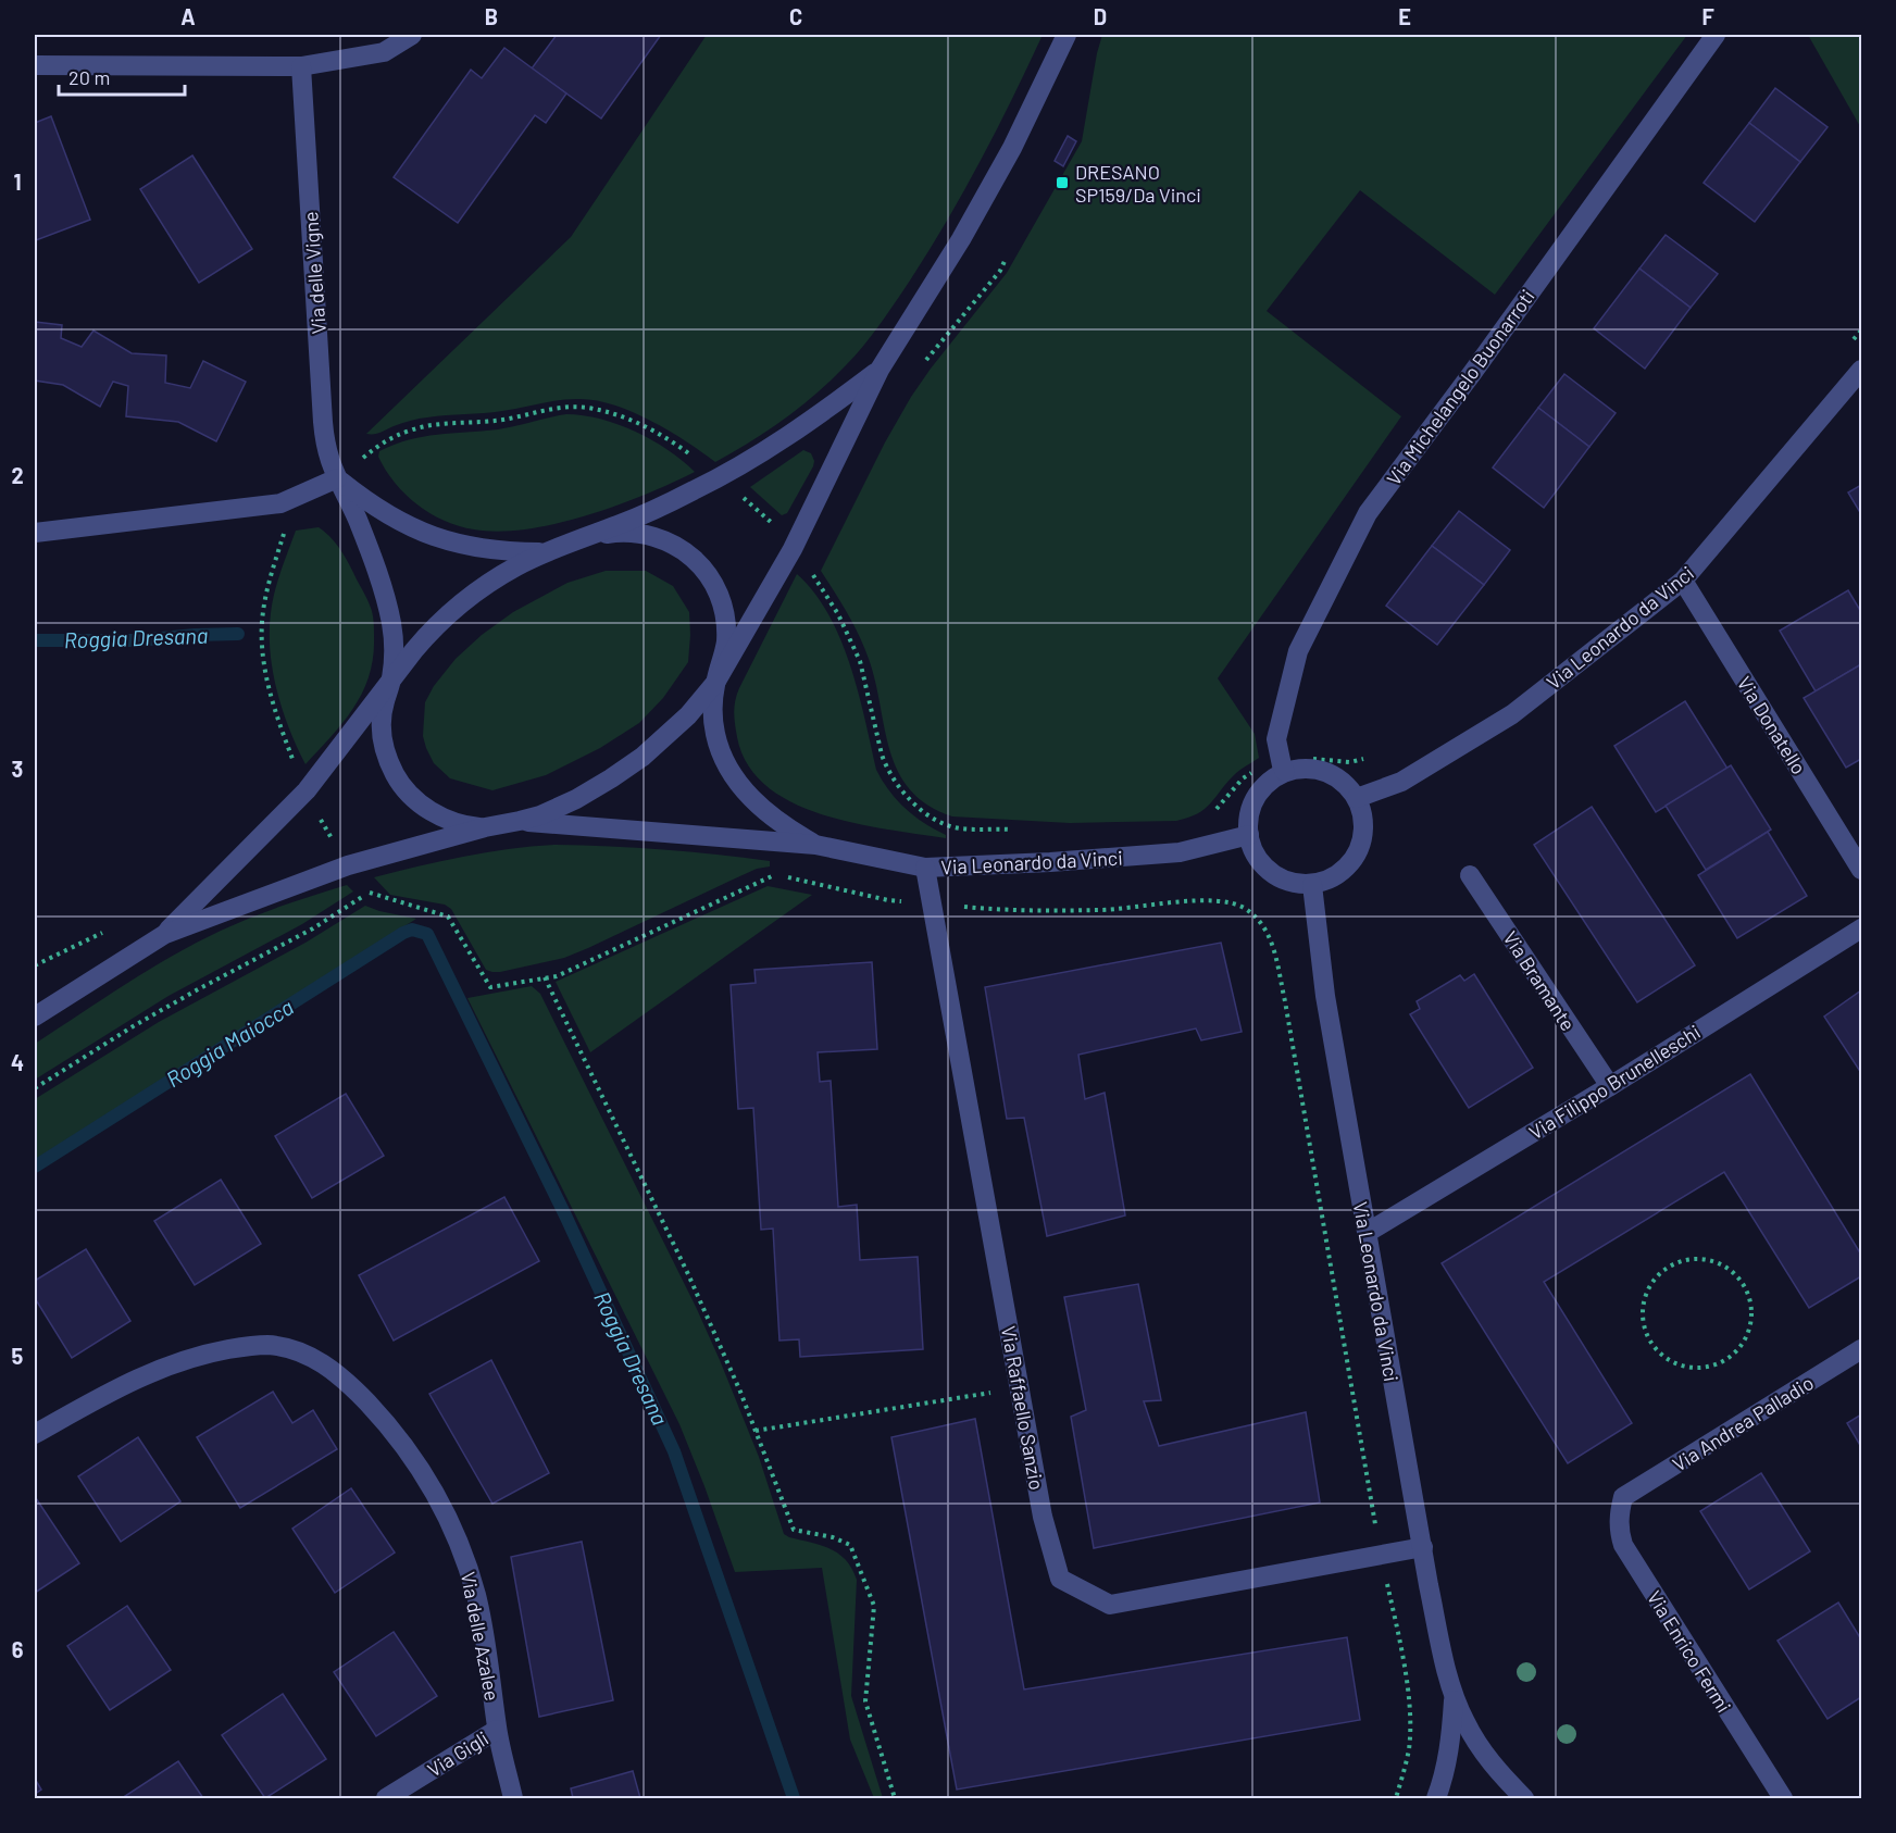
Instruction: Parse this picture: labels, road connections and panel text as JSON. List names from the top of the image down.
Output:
{
  "streets": {
    "street": [
      "Via delle Vigne",
      "Via Michelangelo Buonarroti",
      "Via Leonardo da Vinci",
      "Via Donatello",
      "Via Bramante",
      "Via Filippo Brunelleschi",
      "Via Raffaello Sanzio",
      "Via Andrea Palladio",
      "Via delle Azalee",
      "Via Enrico Fermi",
      "Via Gigli"
    ]
  },
  "crossings": [
    ["Via Michelangelo Buonarroti", "Via Leonardo da Vinci"],
    ["Via Leonardo da Vinci", "Via Donatello"],
    ["Via Leonardo da Vinci", "Via Filippo Brunelleschi"],
    ["Via Leonardo da Vinci", "Via Raffaello Sanzio"],
    ["Via Bramante", "Via Filippo Brunelleschi"],
    ["Via Andrea Palladio", "Via Enrico Fermi"],
    ["Via delle Azalee", "Via Gigli"]
  ],
  "water": ["Roggia Dresana", "Roggia Maiocca"],
  "places": {
    "transit": ["DRESANO SP159/Da Vinci"]
  },
  "scale_bar": "20 m",
  "grid": {
    "columns": [
      "A",
      "B",
      "C",
      "D",
      "E",
      "F"
    ],
    "rows": [
      "1",
      "2",
      "3",
      "4",
      "5",
      "6"
    ]
  }
}
